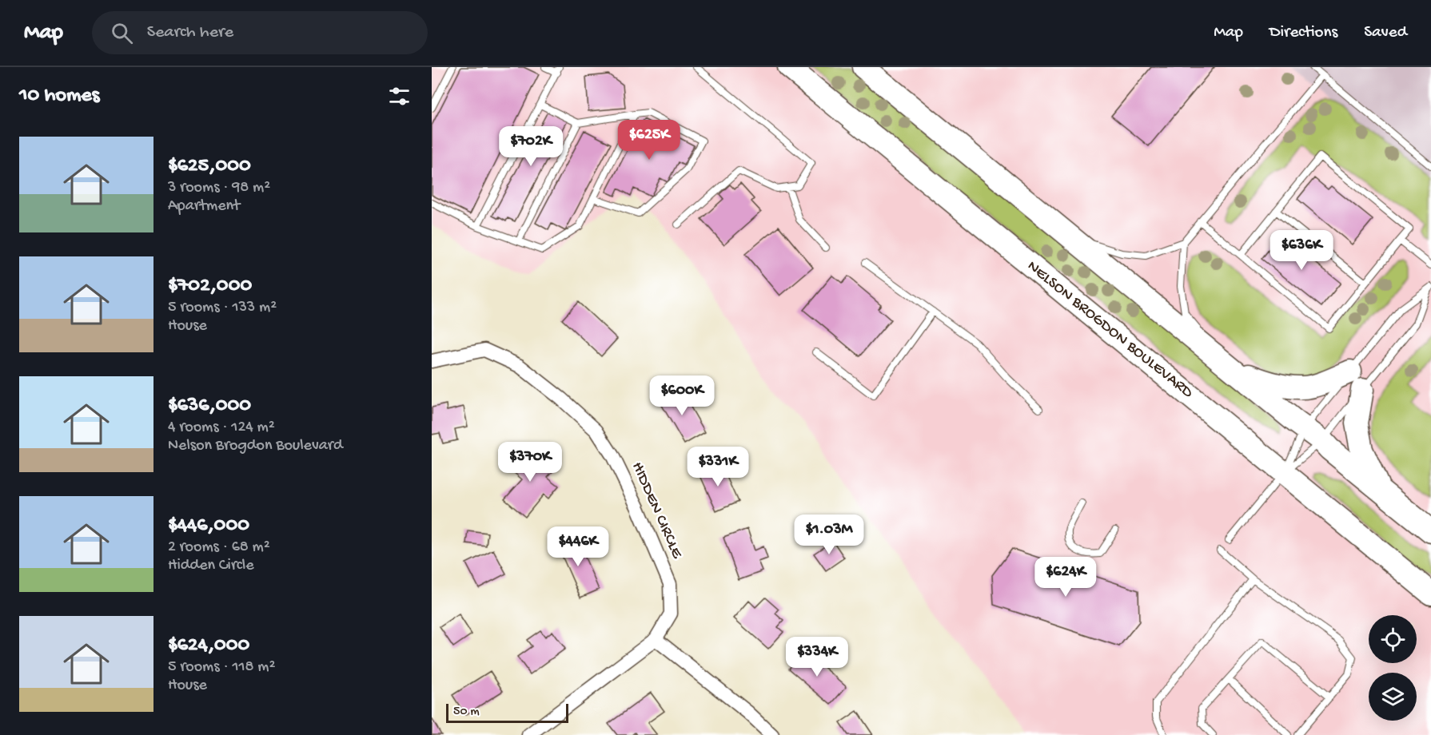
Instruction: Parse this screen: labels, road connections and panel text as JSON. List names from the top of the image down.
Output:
{
  "streets": {
    "highway": ["NELSON BROGDON BOULEVARD"],
    "street": ["HIDDEN CIRCLE"]
  },
  "scale_bar": "50 m",
  "page": {
    "header": "Map",
    "search": "Search here",
    "nav": ["Map", "Directions", "Saved"],
    "heading": "10 homes",
    "price": [
      "$625K",
      "$702K",
      "$636K",
      "$600K",
      "$370K",
      "$331K",
      "$1.03M",
      "$446K",
      "$624K",
      "$334K"
    ],
    "list": [
      {
        "name": "$625,000",
        "note": "3 rooms · 98 m² · Apartment"
      },
      {
        "name": "$702,000",
        "note": "5 rooms · 133 m² · House"
      },
      {
        "name": "$636,000",
        "note": "4 rooms · 124 m² · Nelson Brogdon Boulevard"
      },
      {
        "name": "$446,000",
        "note": "2 rooms · 68 m² · Hidden Circle"
      },
      {
        "name": "$624,000",
        "note": "5 rooms · 118 m² · House"
      }
    ],
    "scale": "50 m"
  }
}
